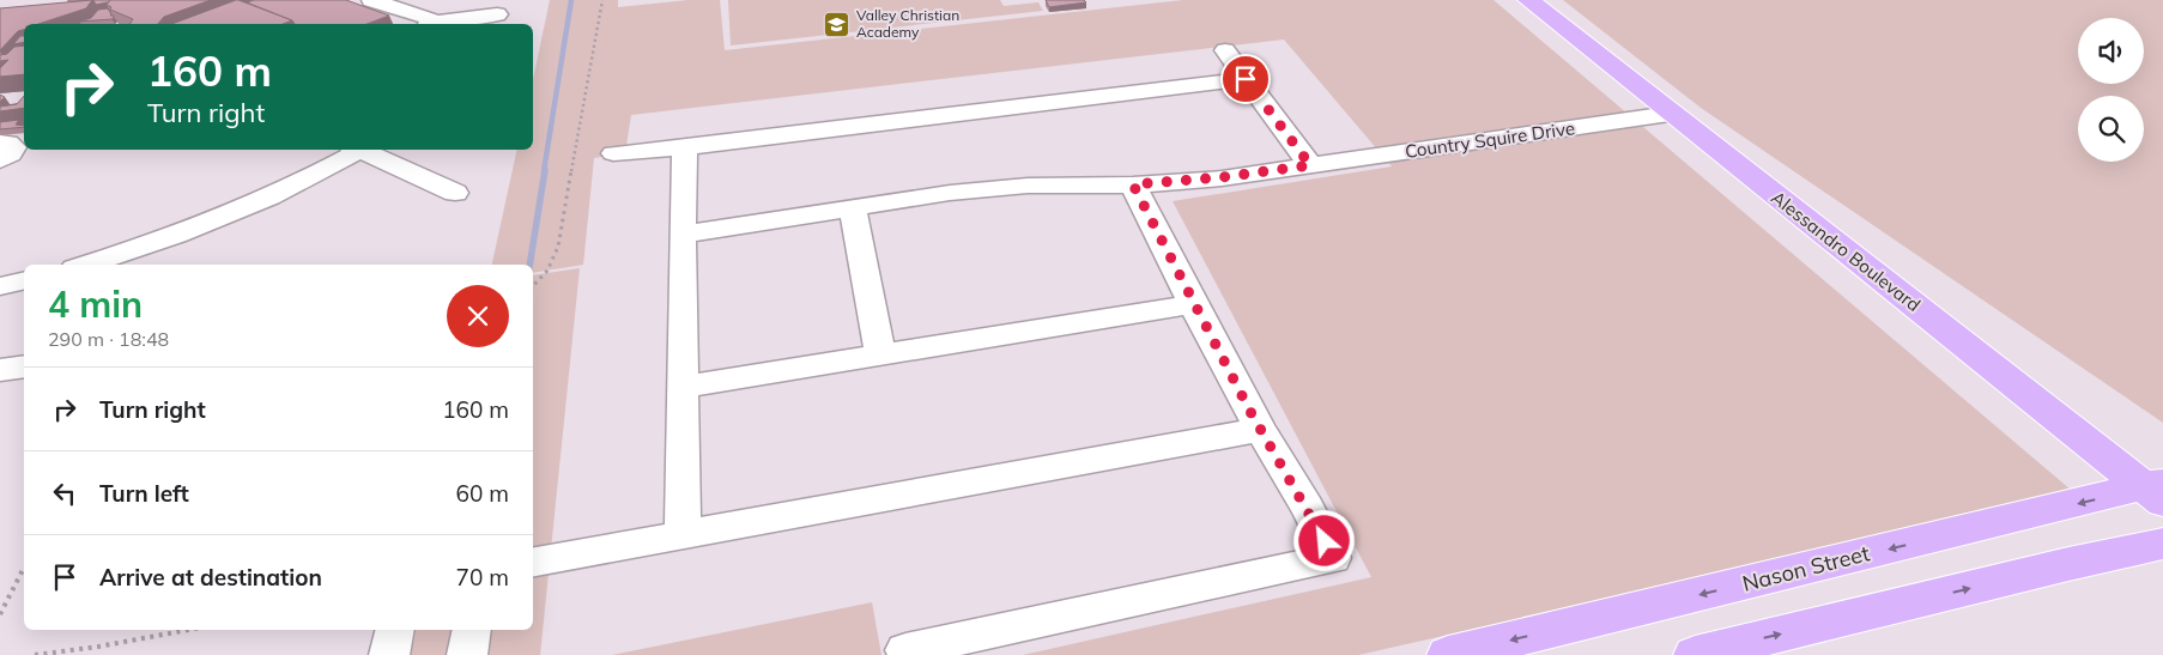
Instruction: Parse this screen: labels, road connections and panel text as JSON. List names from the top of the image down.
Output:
{
  "streets": {
    "main road": ["Alessandro Boulevard", "Nason Street"],
    "street": ["Country Squire Drive"]
  },
  "crossings": [
    ["Country Squire Drive", "Alessandro Boulevard"],
    ["Alessandro Boulevard", "Nason Street"]
  ],
  "places": {
    "school or university": ["Valley Christian Academy"]
  },
  "page": {
    "turn": ["160 m", "Turn right"],
    "heading": ["4 min", "290 m · 18:48"],
    "list": [
      {
        "name": "Turn right",
        "value": "160 m"
      },
      {
        "name": "Turn left",
        "value": "60 m"
      },
      {
        "name": "Arrive at destination",
        "value": "70 m"
      }
    ]
  }
}
